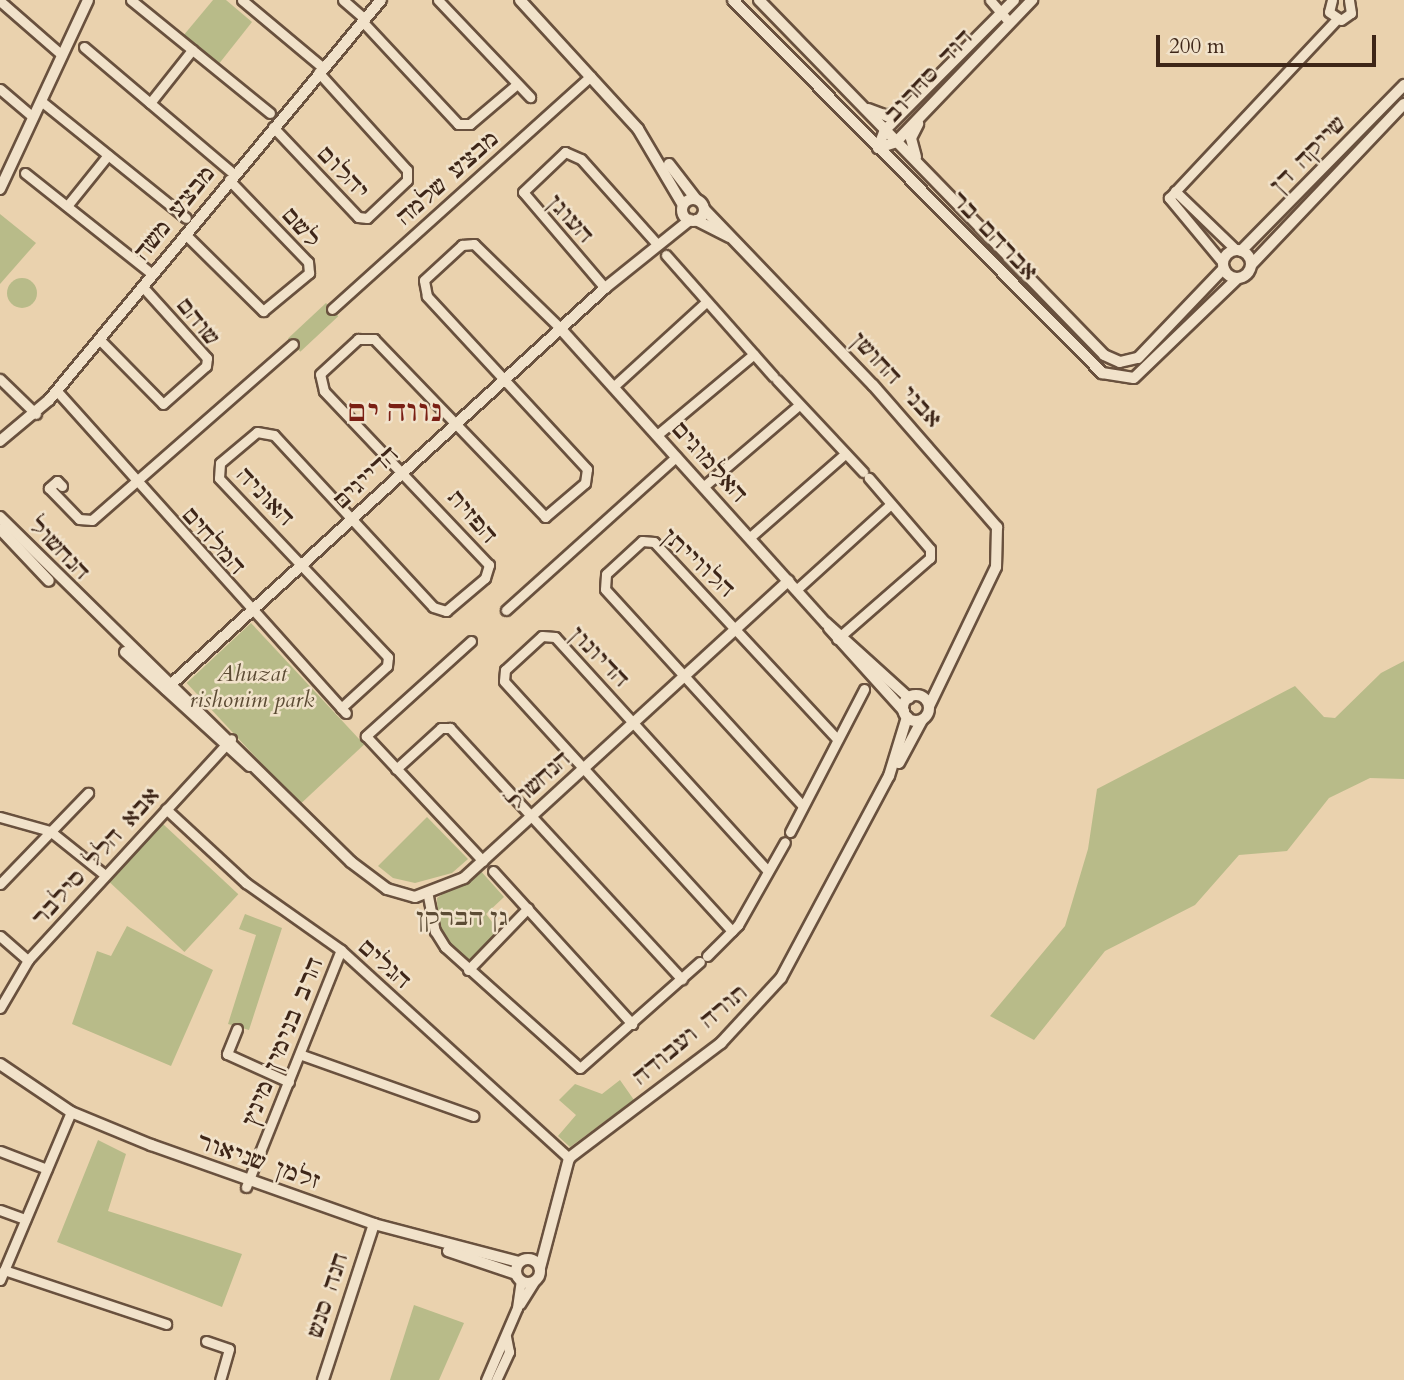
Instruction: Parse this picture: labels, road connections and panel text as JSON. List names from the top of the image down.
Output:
{
  "streets": {
    "street": [
      "דוד סחרוב",
      "שייקה דן",
      "יהלום",
      "מבצע שלמה",
      "מבצע משה",
      "העוגן",
      "לשם",
      "אברהם בר",
      "שוהם",
      "אבני החושן",
      "האלמוגים",
      "הדייגים",
      "האוניה",
      "הפזית",
      "המלחים",
      "הנחשול",
      "הלווייתן",
      "הדיונון",
      "אבא הלל סילבר",
      "הגלים",
      "תורה ועבודה",
      "הרב בנימין מינץ",
      "זלמן שניאור",
      "חנה סנש"
    ]
  },
  "crossings": [
    ["דוד סחרוב", "אברהם בר"],
    ["שייקה דן", "אברהם בר"],
    ["יהלום", "מבצע משה"],
    ["מבצע שלמה", "אבני החושן"],
    ["מבצע משה", "לשם"],
    ["מבצע משה", "שוהם"],
    ["מבצע משה", "המלחים"],
    ["העוגן", "הדייגים"],
    ["אבני החושן", "הדייגים"],
    ["האלמוגים", "הדייגים"],
    ["האלמוגים", "הנחשול"],
    ["האלמוגים", "תורה ועבודה"],
    ["הדייגים", "האוניה"],
    ["הדייגים", "הפזית"],
    ["הדייגים", "המלחים"],
    ["הדייגים", "הנחשול"],
    ["האוניה", "הפזית"],
    ["האוניה", "המלחים"],
    ["הנחשול", "הלווייתן"],
    ["הנחשול", "הדיונון"],
    ["הנחשול", "אבא הלל סילבר"],
    ["אבא הלל סילבר", "הגלים"],
    ["הגלים", "תורה ועבודה"],
    ["הגלים", "הרב בנימין מינץ"],
    ["הרב בנימין מינץ", "זלמן שניאור"],
    ["זלמן שניאור", "חנה סנש"]
  ],
  "districts": ["נווה ים"],
  "parks": ["Ahuzat rishonim park", "גן הברקן"],
  "scale_bar": "200 m"
}
